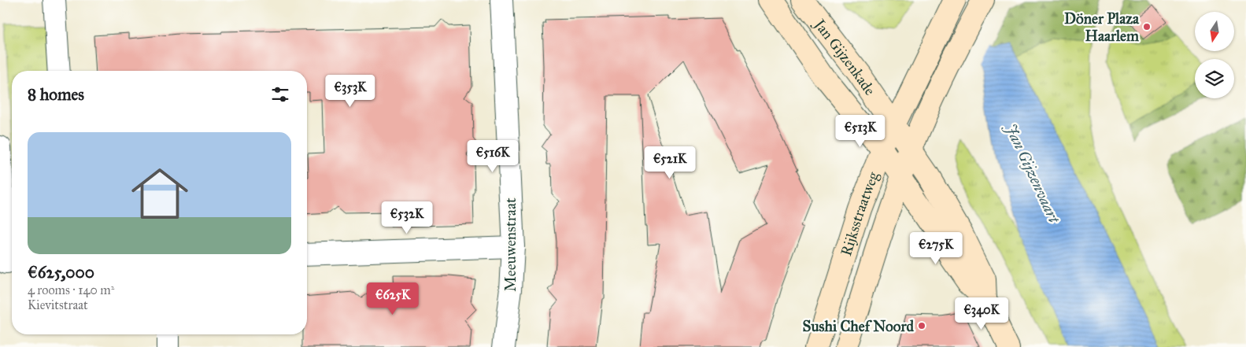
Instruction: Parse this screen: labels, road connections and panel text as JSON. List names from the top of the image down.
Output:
{
  "streets": {
    "street": ["Jan Gijzenkade", "Rijksstraatweg", "Meeuwenstraat"]
  },
  "crossings": [
    ["Jan Gijzenkade", "Rijksstraatweg"]
  ],
  "water": ["Jan Gijzenvaart"],
  "places": ["Döner Plaza Haarlem", "Sushi Chef Noord"],
  "north": "bottom",
  "page": {
    "heading": "8 homes",
    "price": [
      "€353K",
      "€513K",
      "€516K",
      "€521K",
      "€532K",
      "€275K",
      "€625K",
      "€340K"
    ],
    "list": [
      {
        "name": "€625,000",
        "note": "4 rooms · 140 m² · Kievitstraat"
      }
    ]
  }
}
